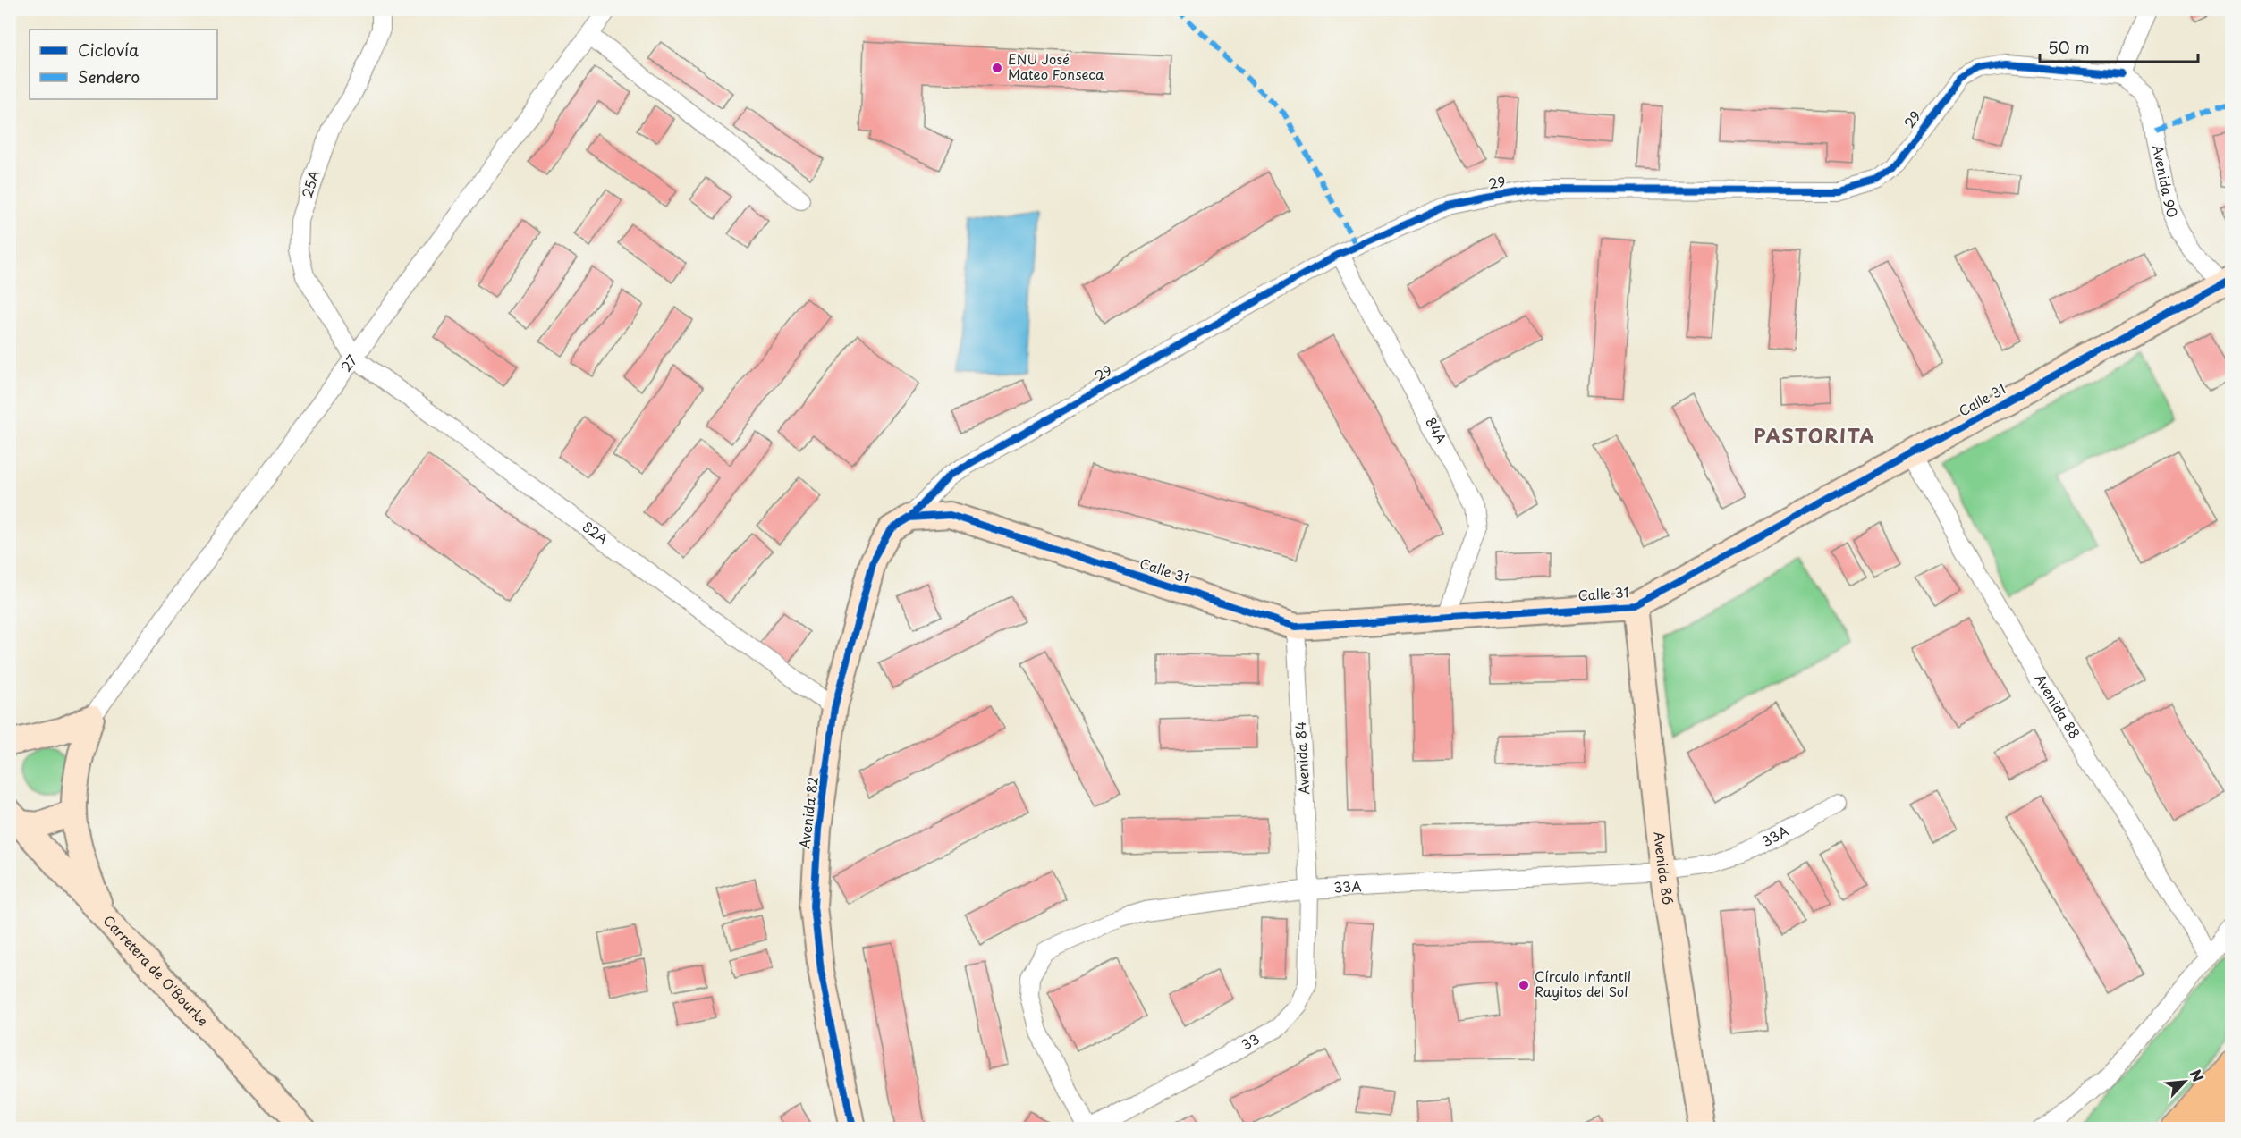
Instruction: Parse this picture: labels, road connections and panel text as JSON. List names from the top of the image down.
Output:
{
  "streets": {
    "street": [
      "29",
      "Avenida 90",
      "25A",
      "27",
      "Calle 31",
      "84A",
      "82A",
      "Avenida 88",
      "Avenida 84",
      "Avenida 82",
      "33A",
      "Avenida 86",
      "Carretera de O'Bourke",
      "33"
    ]
  },
  "crossings": [
    ["29", "Avenida 90"],
    ["29", "Calle 31"],
    ["29", "84A"],
    ["29", "Avenida 82"],
    ["Avenida 90", "Calle 31"],
    ["25A", "27"],
    ["25A", "82A"],
    ["27", "82A"],
    ["Calle 31", "84A"],
    ["Calle 31", "Avenida 88"],
    ["Calle 31", "Avenida 84"],
    ["Calle 31", "Avenida 82"],
    ["Calle 31", "Avenida 86"],
    ["82A", "Avenida 82"],
    ["Avenida 84", "33A"],
    ["Avenida 84", "33"],
    ["33A", "Avenida 86"],
    ["33A", "33"]
  ],
  "districts": ["PASTORITA"],
  "places": ["ENU José Mateo Fonseca", "Círculo Infantil Rayitos del Sol"],
  "legend": ["Ciclovía", "Sendero"],
  "scale_bar": "50 m",
  "north": "top right"
}
